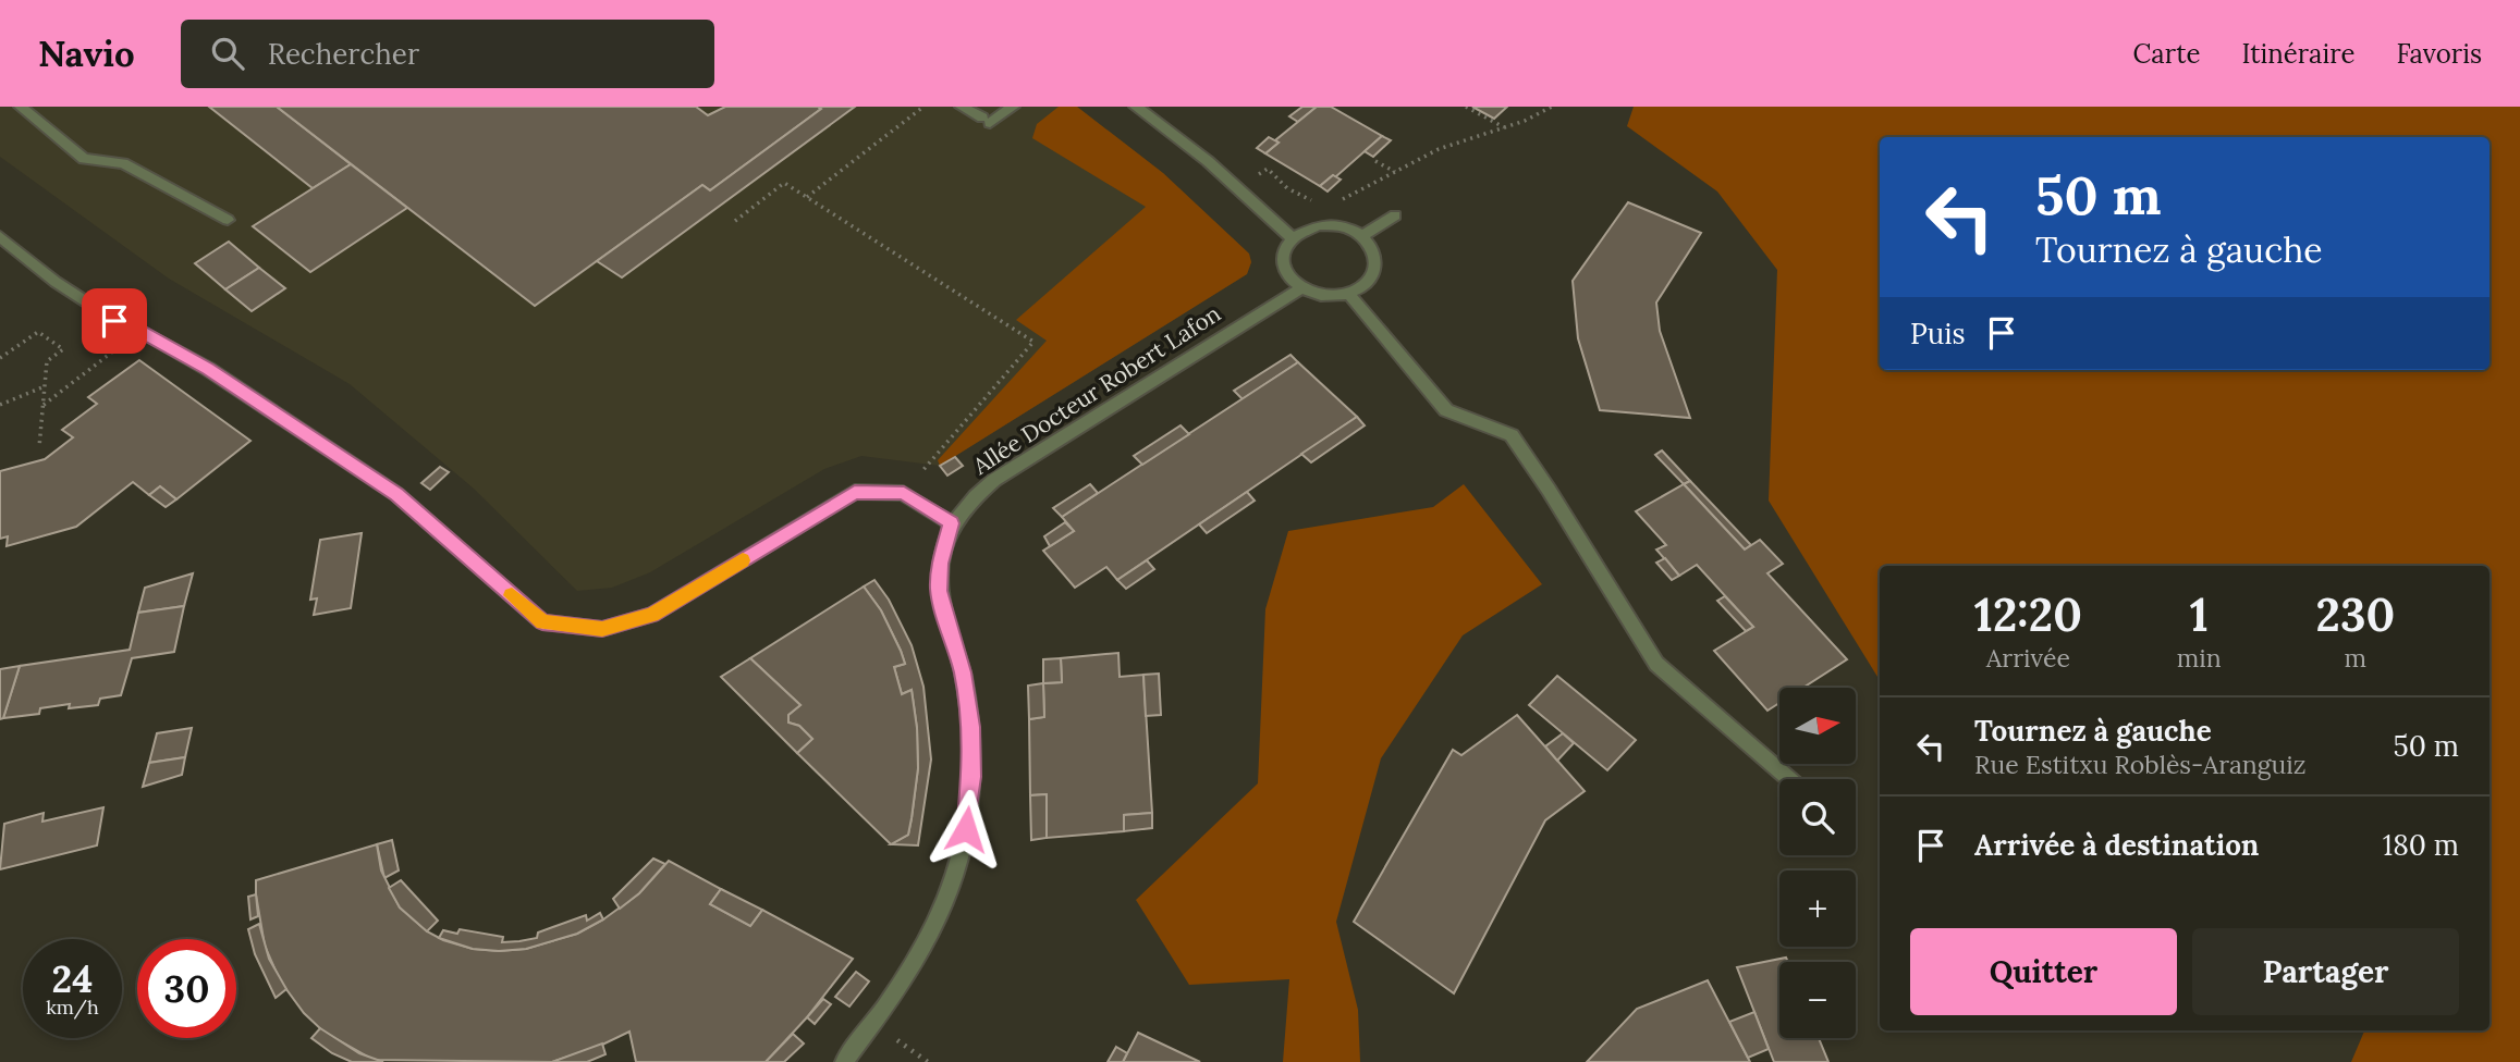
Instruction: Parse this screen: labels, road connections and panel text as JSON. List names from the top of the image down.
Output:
{
  "streets": {
    "street": ["Allée Docteur Robert Lafon"]
  },
  "north": "right",
  "page": {
    "header": "Navio",
    "search": "Rechercher",
    "nav": ["Carte", "Itinéraire", "Favoris"],
    "turn": ["50 m", "Tournez à gauche"],
    "then": "Puis",
    "eta": [
      "12:20",
      "Arrivée",
      "1",
      "min",
      "230",
      "m"
    ],
    "map_buttons": ["+", "−"],
    "list": [
      {
        "name": "Tournez à gauche",
        "note": "Rue Estitxu Roblès-Aranguiz",
        "value": "50 m"
      },
      {
        "name": "Arrivée à destination",
        "value": "180 m"
      }
    ],
    "buttons": ["Quitter", "Partager"],
    "speed": "24 km/h",
    "limit": "30"
  }
}
